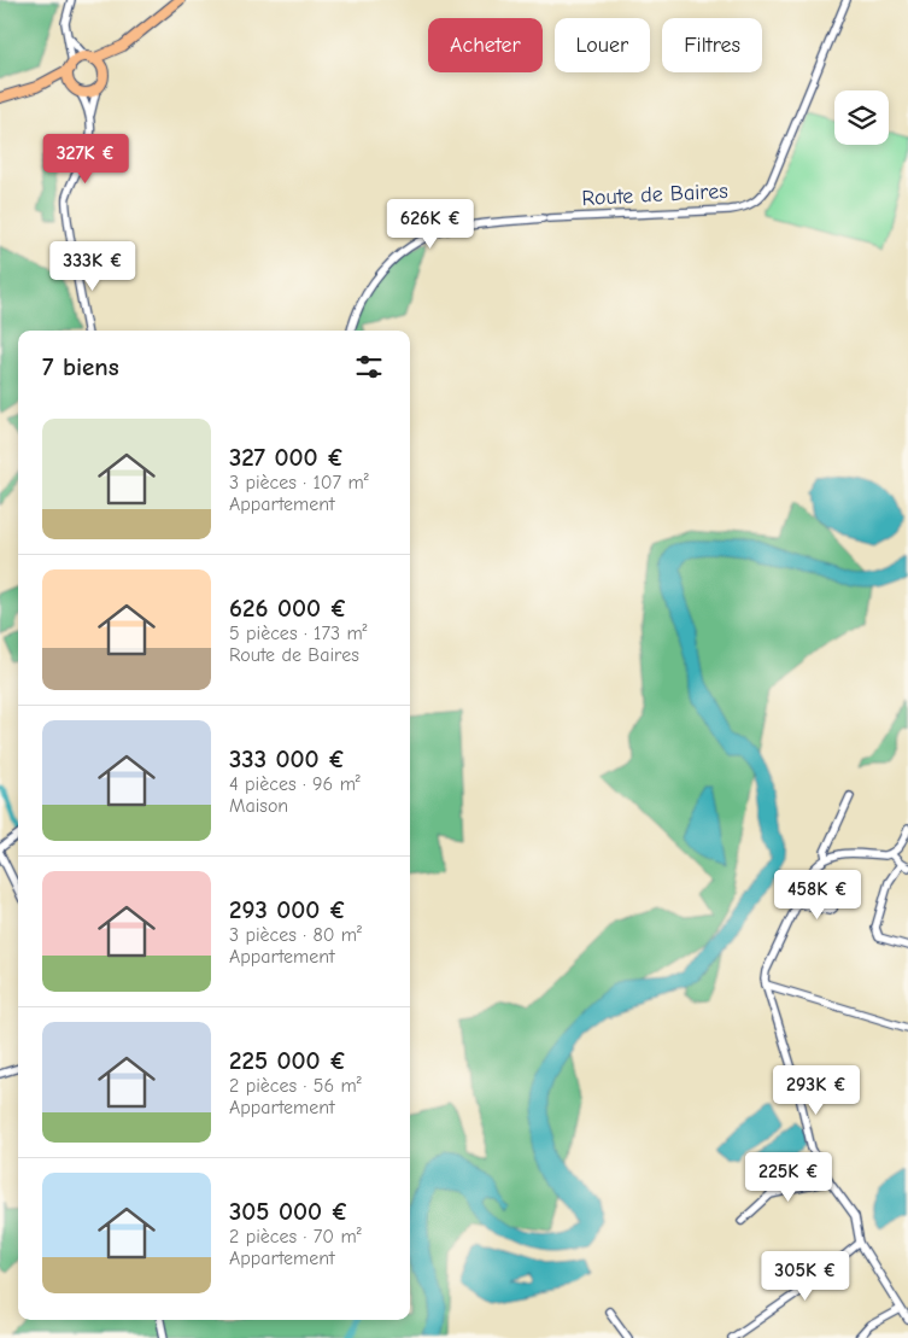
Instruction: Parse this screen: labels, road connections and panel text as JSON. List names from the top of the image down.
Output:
{
  "streets": {
    "street": ["Route de Baires"]
  },
  "page": {
    "chip": ["Acheter", "Louer", "Filtres"],
    "price": [
      "327K €",
      "626K €",
      "333K €",
      "458K €",
      "293K €",
      "225K €",
      "305K €"
    ],
    "heading": "7 biens",
    "list": [
      {
        "name": "327 000 €",
        "note": "3 pièces · 107 m² · Appartement"
      },
      {
        "name": "626 000 €",
        "note": "5 pièces · 173 m² · Route de Baires"
      },
      {
        "name": "333 000 €",
        "note": "4 pièces · 96 m² · Maison"
      },
      {
        "name": "293 000 €",
        "note": "3 pièces · 80 m² · Appartement"
      },
      {
        "name": "225 000 €",
        "note": "2 pièces · 56 m² · Appartement"
      },
      {
        "name": "305 000 €",
        "note": "2 pièces · 70 m² · Appartement"
      }
    ]
  }
}
